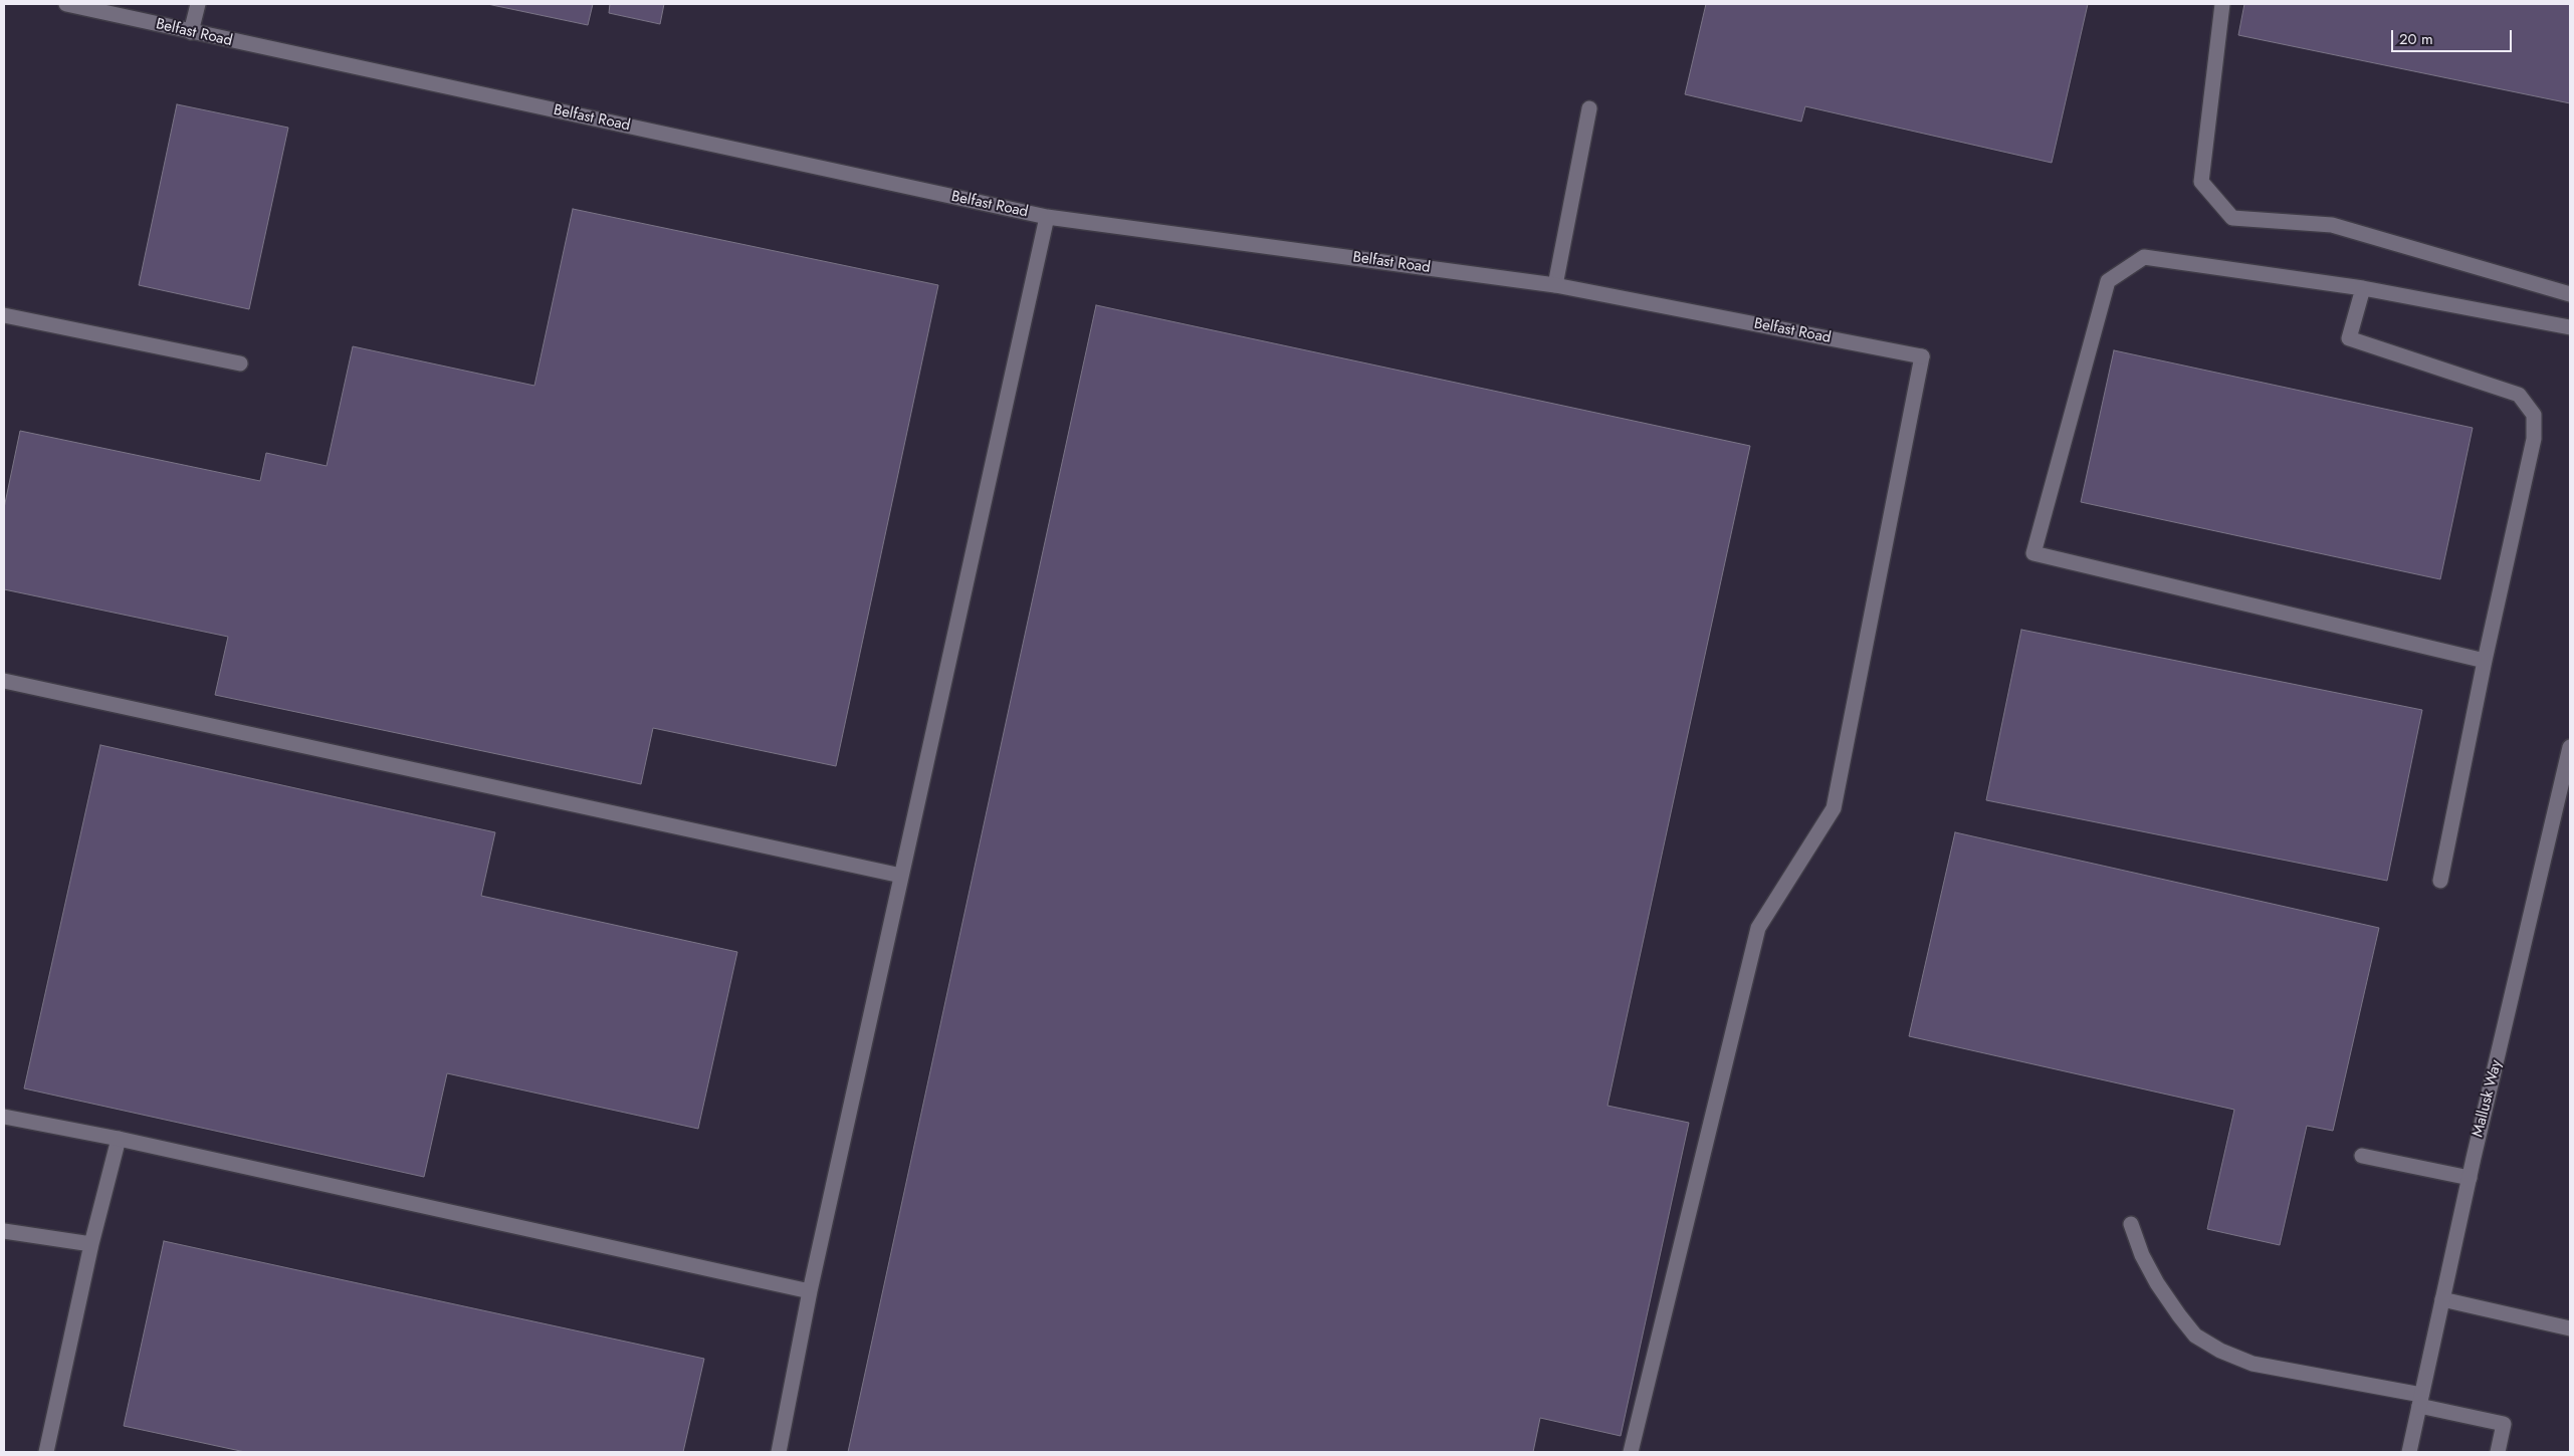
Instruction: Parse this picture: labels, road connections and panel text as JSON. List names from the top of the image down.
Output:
{
  "streets": {
    "street": ["Belfast Road", "Mallusk Way"]
  },
  "scale_bar": "20 m"
}
